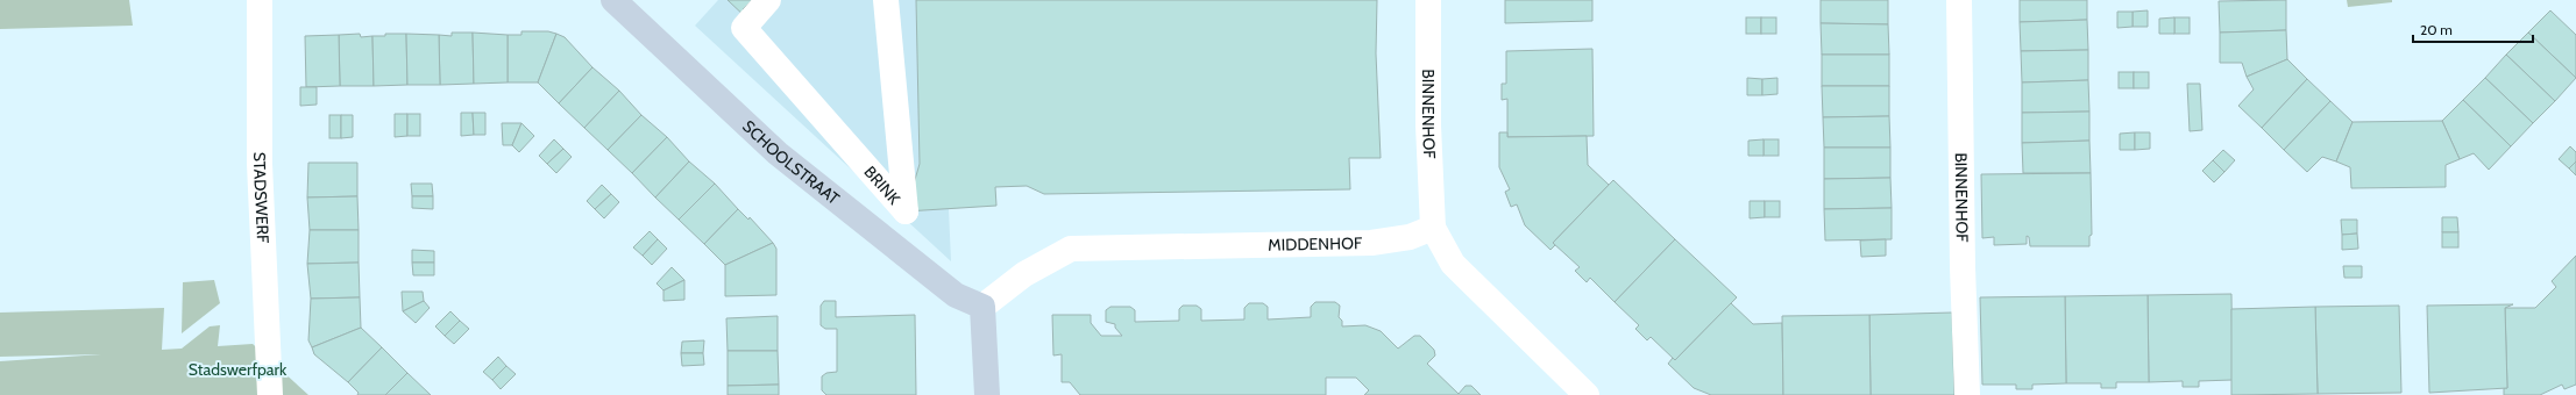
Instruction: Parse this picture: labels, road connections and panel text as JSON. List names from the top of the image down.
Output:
{
  "streets": {
    "street": [
      "BINNENHOF",
      "SCHOOLSTRAAT",
      "BRINK",
      "STADSWERF",
      "MIDDENHOF"
    ]
  },
  "crossings": [
    ["BINNENHOF", "MIDDENHOF"],
    ["SCHOOLSTRAAT", "MIDDENHOF"]
  ],
  "parks": ["Stadswerfpark"],
  "scale_bar": "20 m"
}
